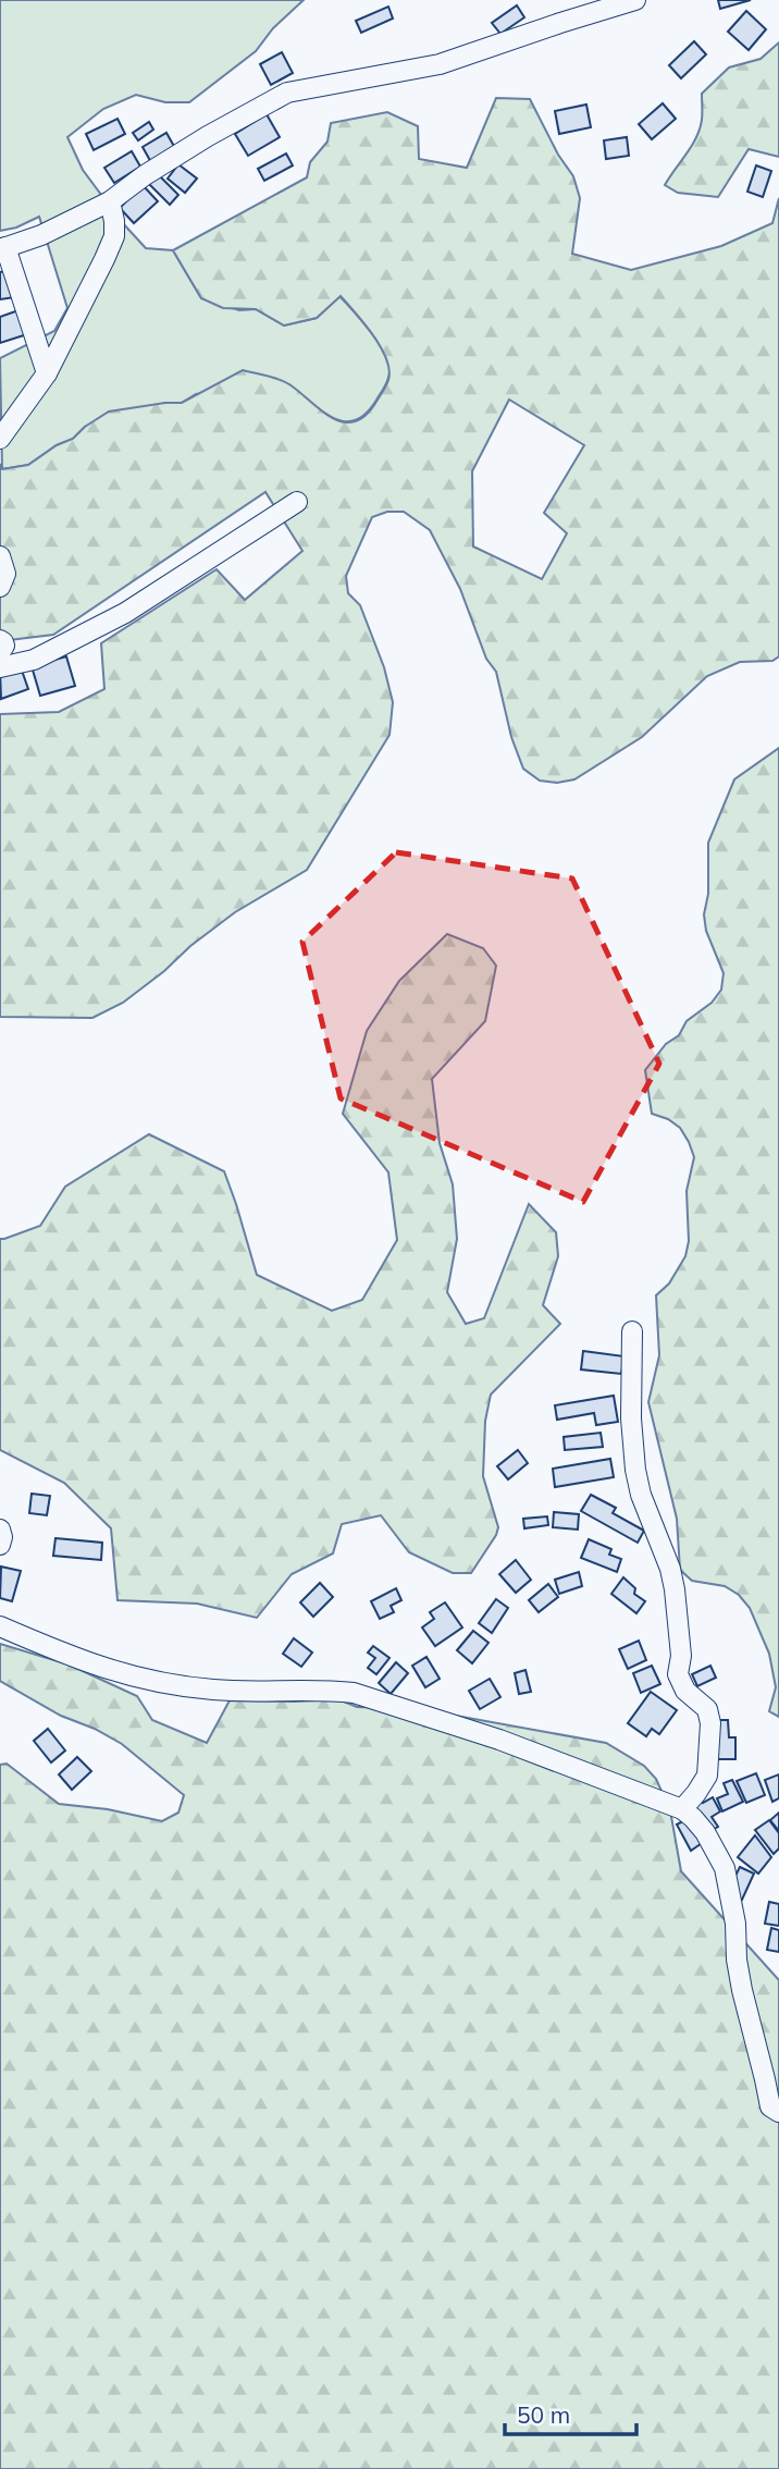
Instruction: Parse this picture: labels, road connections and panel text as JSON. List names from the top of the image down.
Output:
{
  "scale_bar": "50 m"
}
